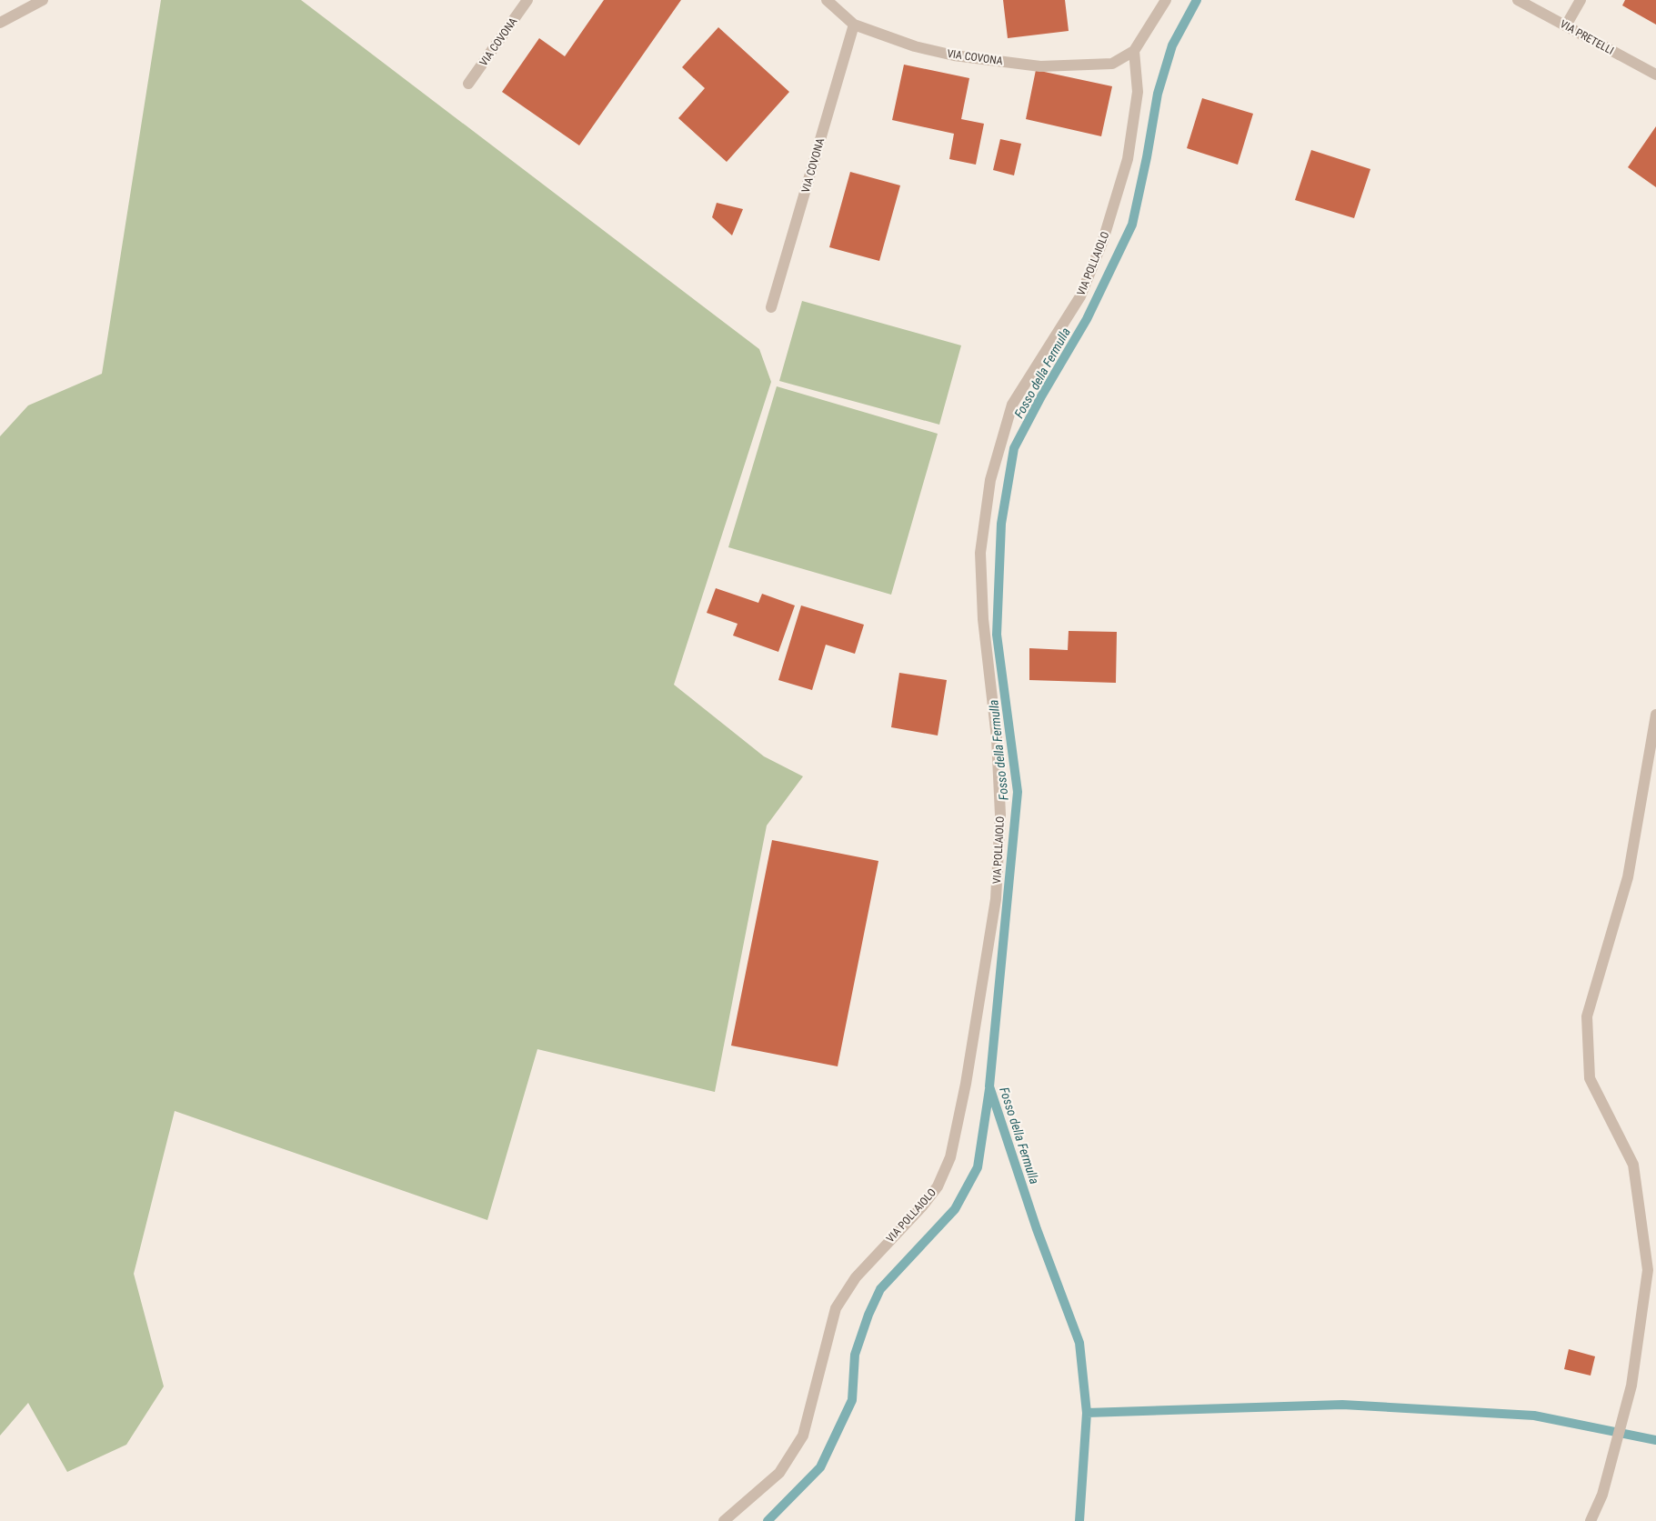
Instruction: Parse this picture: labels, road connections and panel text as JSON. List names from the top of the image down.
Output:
{
  "streets": {
    "street": ["VIA PRETELLI", "VIA COVONA", "VIA POLLAIOLO"]
  },
  "crossings": [
    ["VIA COVONA", "VIA POLLAIOLO"]
  ],
  "water": ["Fosso della Fermulla"]
}
